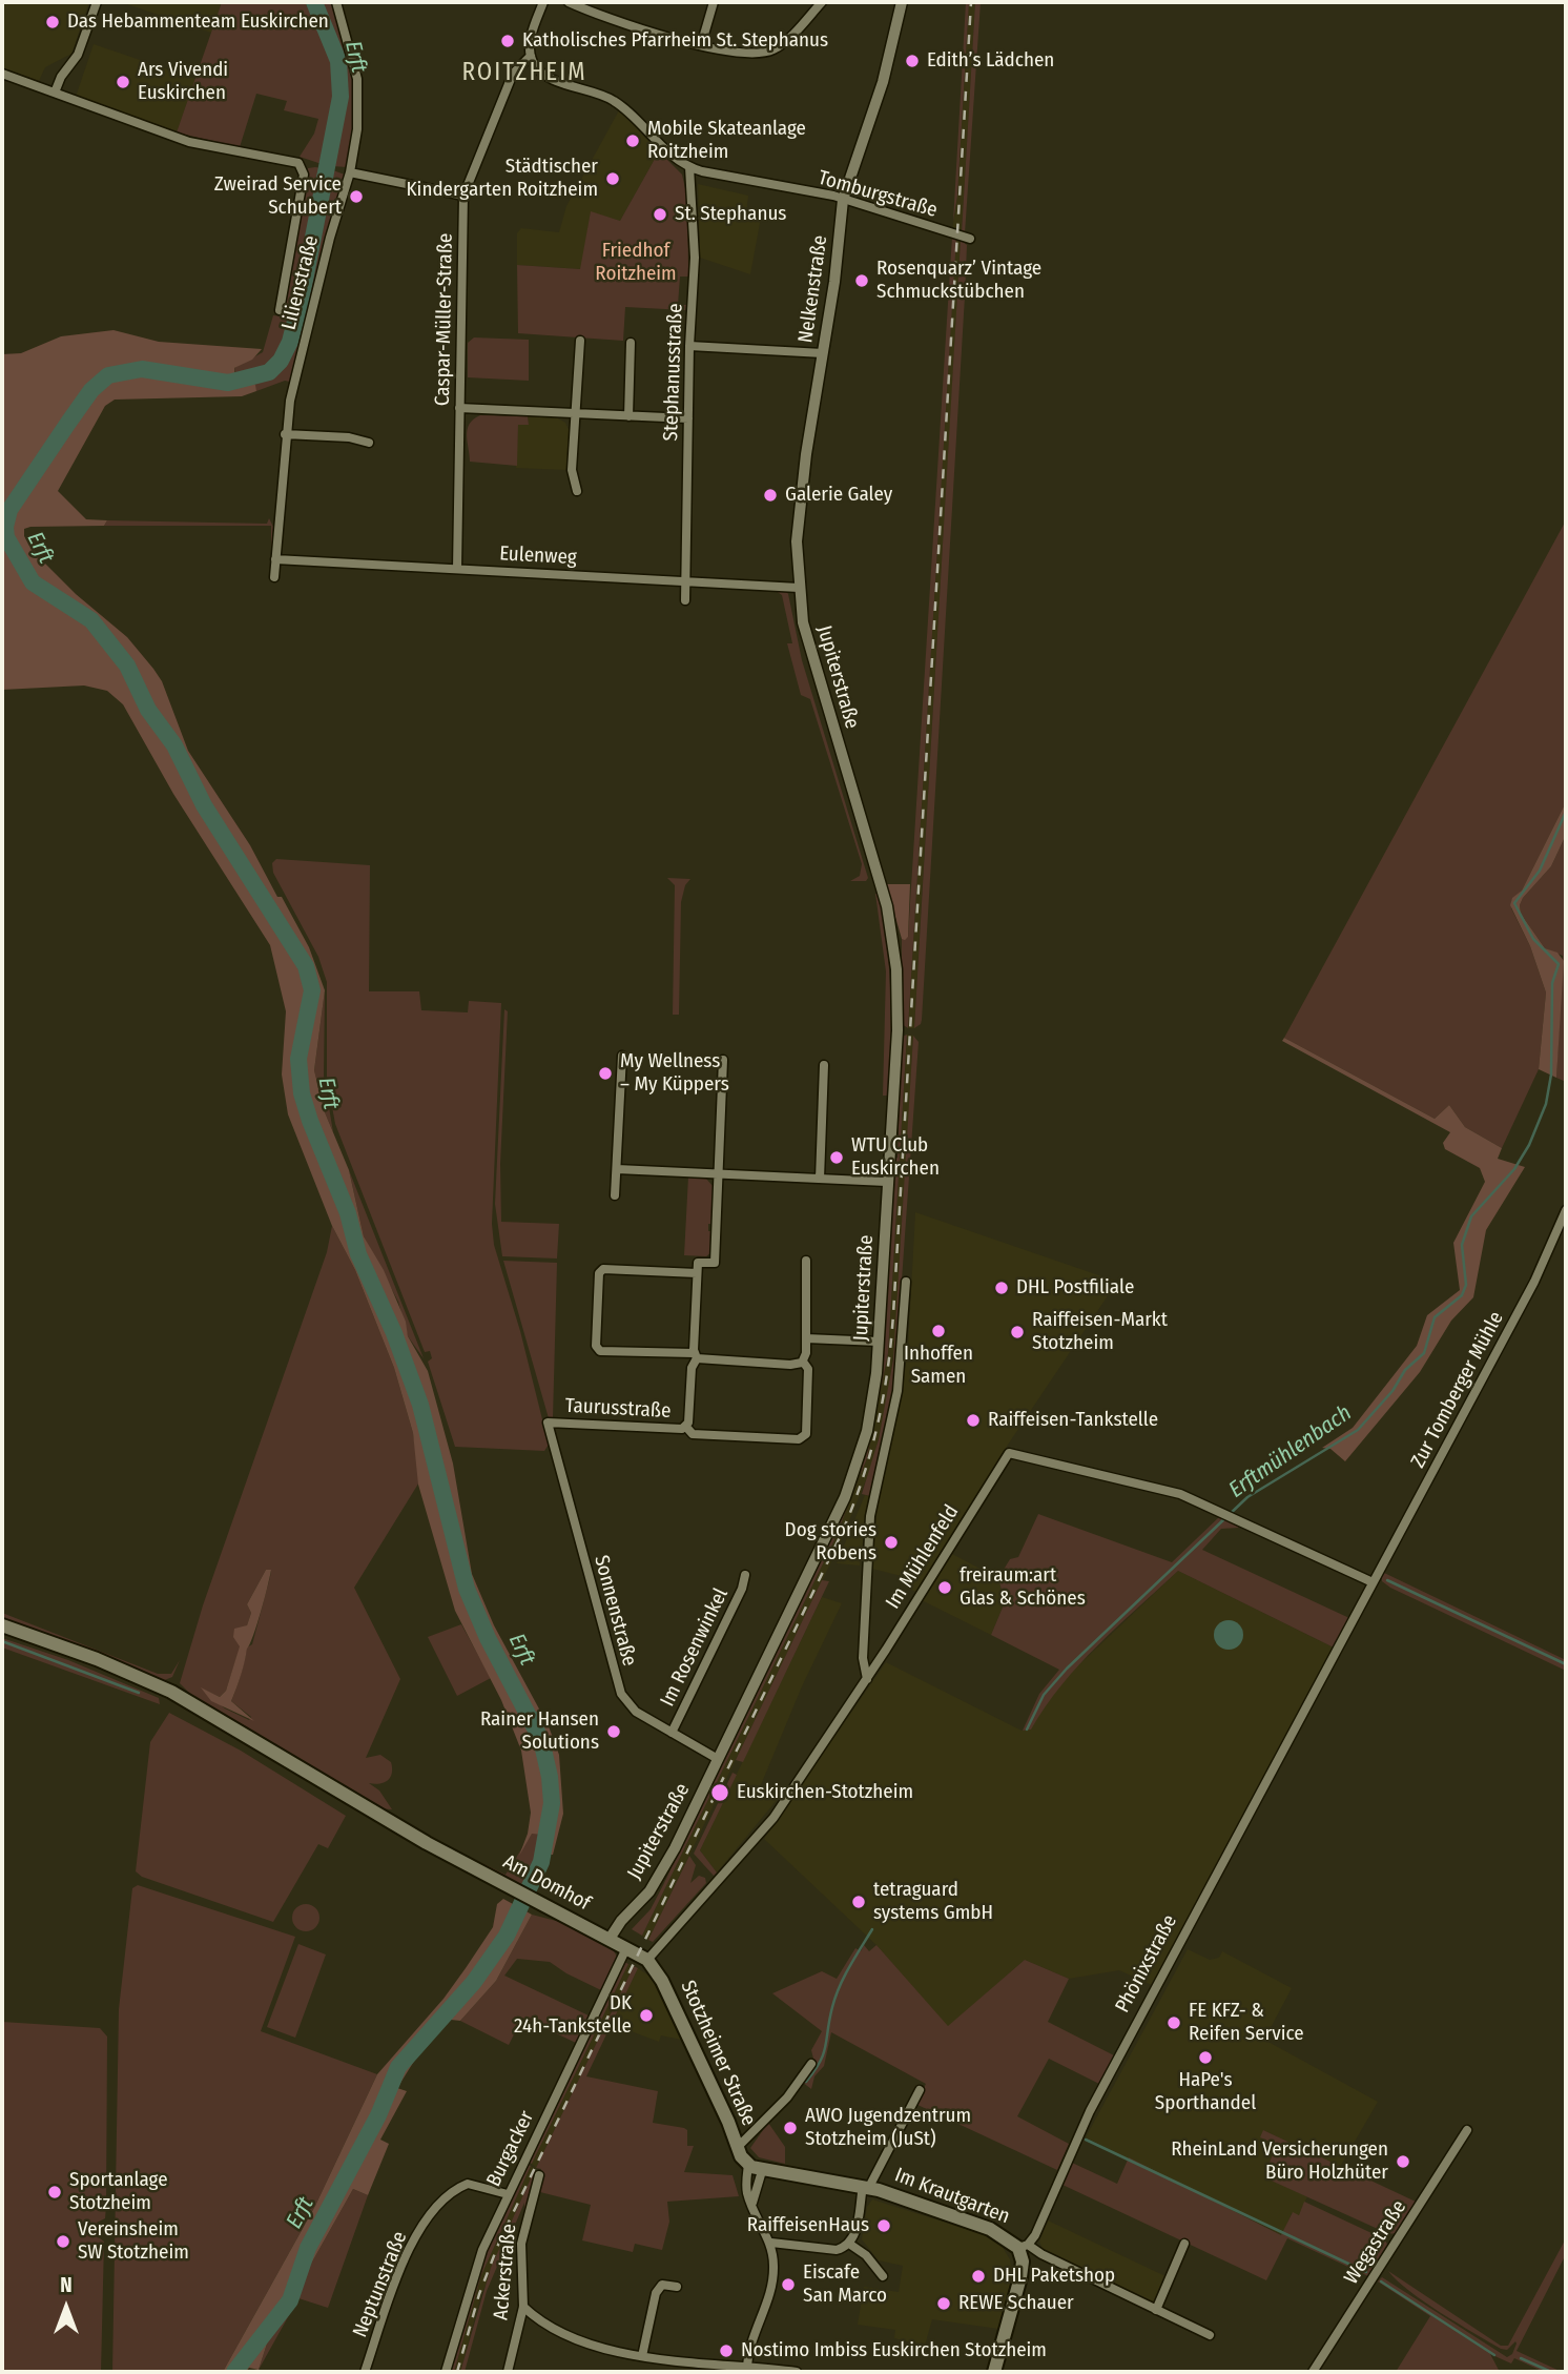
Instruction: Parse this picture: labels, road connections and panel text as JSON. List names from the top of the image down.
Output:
{
  "streets": {
    "main road": [
      "Am Domhof",
      "Phönixstraße",
      "Stotzheimer Straße",
      "Im Krautgarten"
    ],
    "street": [
      "Tomburgstraße",
      "Lilienstraße",
      "Nelkenstraße",
      "Caspar-Müller-Straße",
      "Stephanusstraße",
      "Eulenweg",
      "Jupiterstraße",
      "Zur Tomberger Mühle",
      "Taurusstraße",
      "Im Mühlenfeld",
      "Sonnenstraße",
      "Im Rosenwinkel",
      "Burgacker",
      "Wegastraße",
      "Ackerstraße",
      "Neptunstraße"
    ]
  },
  "crossings": [
    ["Tomburgstraße", "Nelkenstraße"],
    ["Tomburgstraße", "Stephanusstraße"],
    ["Lilienstraße", "Eulenweg"],
    ["Nelkenstraße", "Eulenweg"],
    ["Nelkenstraße", "Jupiterstraße"],
    ["Caspar-Müller-Straße", "Eulenweg"],
    ["Stephanusstraße", "Eulenweg"],
    ["Eulenweg", "Jupiterstraße"],
    ["Jupiterstraße", "Sonnenstraße"],
    ["Jupiterstraße", "Am Domhof"],
    ["Zur Tomberger Mühle", "Im Mühlenfeld"],
    ["Zur Tomberger Mühle", "Phönixstraße"],
    ["Taurusstraße", "Sonnenstraße"],
    ["Im Mühlenfeld", "Am Domhof"],
    ["Im Mühlenfeld", "Phönixstraße"],
    ["Im Mühlenfeld", "Stotzheimer Straße"],
    ["Sonnenstraße", "Im Rosenwinkel"],
    ["Am Domhof", "Stotzheimer Straße"],
    ["Am Domhof", "Burgacker"],
    ["Phönixstraße", "Im Krautgarten"],
    ["Stotzheimer Straße", "Im Krautgarten"],
    ["Burgacker", "Neptunstraße"]
  ],
  "districts": ["ROITZHEIM"],
  "water": ["Erft", "Erftmühlenbach"],
  "parks": ["Friedhof Roitzheim"],
  "places": [
    "Das Hebammenteam Euskirchen",
    "Katholisches Pfarrheim St. Stephanus",
    "Edith’s Lädchen",
    "Ars Vivendi Euskirchen",
    "Mobile Skateanlage Roitzheim",
    "Städtischer Kindergarten Roitzheim",
    "Zweirad Service Schubert",
    "St. Stephanus",
    "Rosenquarz’ Vintage Schmuckstübchen",
    "Galerie Galey",
    "My Wellness – My Küppers",
    "WTU Club Euskirchen",
    "DHL Postfiliale",
    "Inhoffen Samen",
    "Raiffeisen-Markt Stotzheim",
    "Raiffeisen-Tankstelle",
    "Dog stories Robens",
    "freiraum:art Glas & Schönes",
    "Rainer Hansen Solutions",
    "Euskirchen-Stotzheim",
    "tetraguard systems GmbH",
    "DK 24h-Tankstelle",
    "FE KFZ- & Reifen Service",
    "HaPe's Sporthandel",
    "AWO Jugendzentrum Stotzheim (JuSt)",
    "RheinLand Versicherungen Büro Holzhüter",
    "Sportanlage Stotzheim",
    "RaiffeisenHaus",
    "Vereinsheim SW Stotzheim",
    "DHL Paketshop",
    "Eiscafe San Marco",
    "REWE Schauer",
    "Nostimo Imbiss Euskirchen Stotzheim"
  ],
  "north": "top"
}
